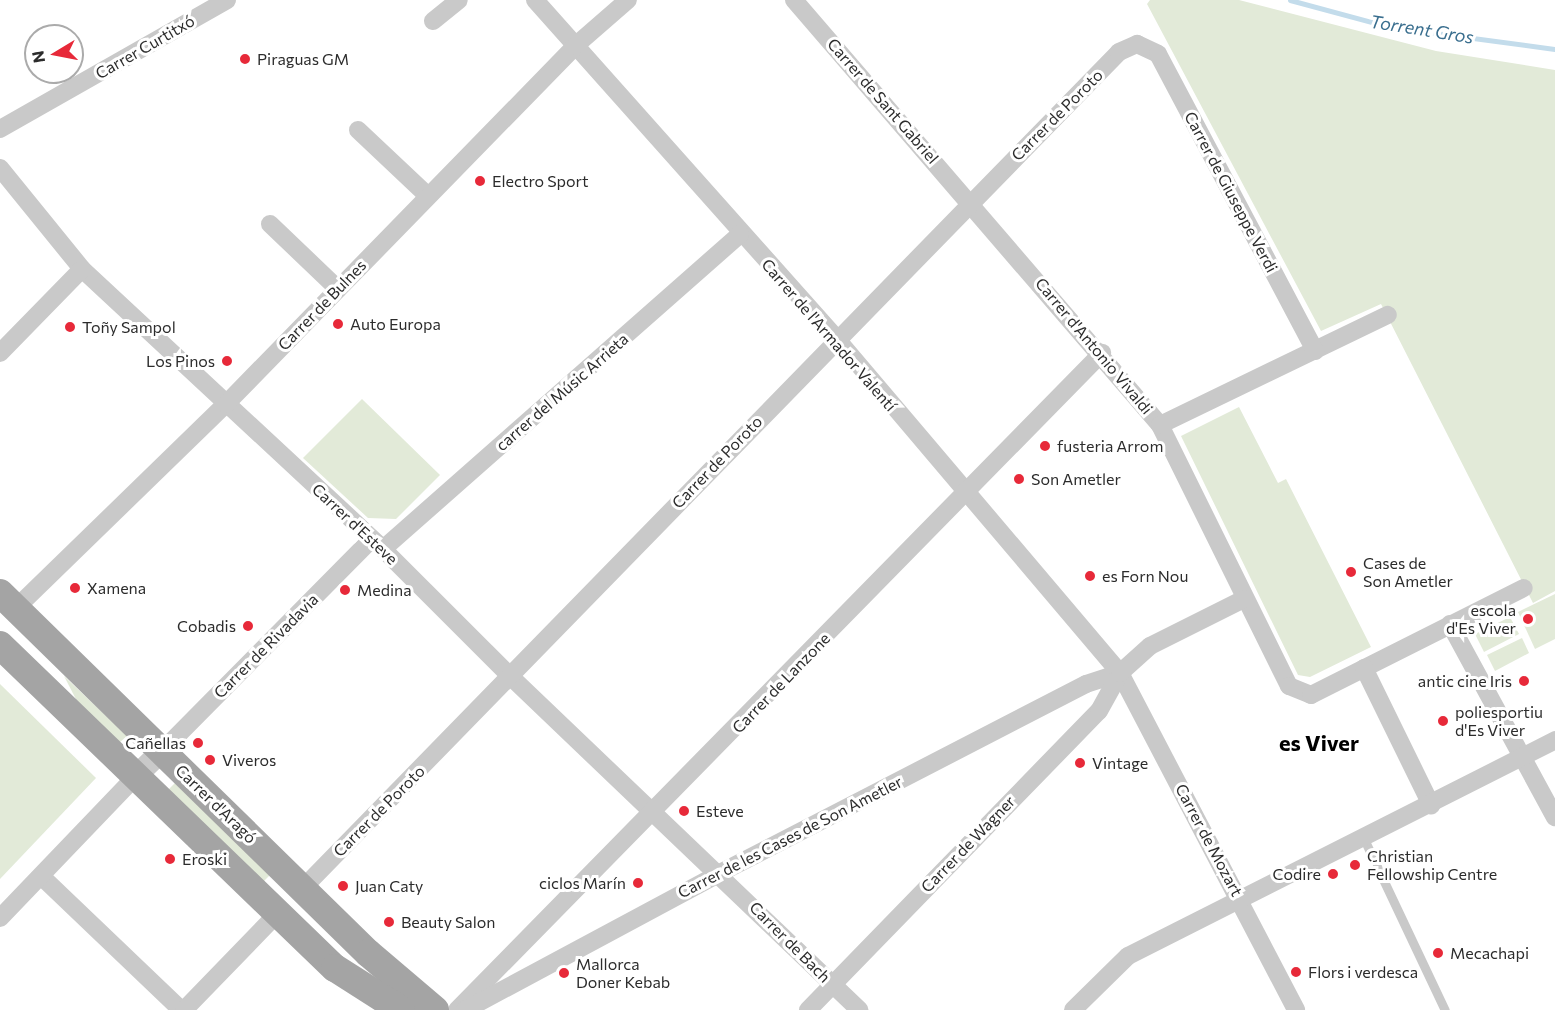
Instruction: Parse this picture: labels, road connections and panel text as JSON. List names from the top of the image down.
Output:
{
  "streets": {
    "main road": ["Carrer d'Aragó"],
    "street": [
      "Carrer Curtitxó",
      "Carrer de Sant Gabriel",
      "Carrer de Poroto",
      "Carrer de Giuseppe Verdi",
      "Carrer de Bulnes",
      "Carrer de l'Armador Valentí",
      "Carrer d'Antonio Vivaldi",
      "carrer del Músic Arrieta",
      "Carrer d'Esteve",
      "Carrer de Rivadavia",
      "Carrer de Lanzone",
      "Carrer de les Cases de Son Ametler",
      "Carrer de Mozart",
      "Carrer de Wagner",
      "Carrer de Bach"
    ]
  },
  "crossings": [
    ["Carrer de Sant Gabriel", "Carrer de Poroto"],
    ["Carrer de Sant Gabriel", "Carrer d'Antonio Vivaldi"],
    ["Carrer de Poroto", "Carrer de Giuseppe Verdi"],
    ["Carrer de Poroto", "Carrer de l'Armador Valentí"],
    ["Carrer de Poroto", "Carrer d'Antonio Vivaldi"],
    ["Carrer de Poroto", "Carrer d'Esteve"],
    ["Carrer de Poroto", "Carrer d'Aragó"],
    ["Carrer de Bulnes", "Carrer de l'Armador Valentí"],
    ["Carrer de Bulnes", "Carrer d'Esteve"],
    ["Carrer de Bulnes", "Carrer d'Aragó"],
    ["Carrer de l'Armador Valentí", "carrer del Músic Arrieta"],
    ["Carrer de l'Armador Valentí", "Carrer de Lanzone"],
    ["Carrer de l'Armador Valentí", "Carrer de les Cases de Son Ametler"],
    ["Carrer de l'Armador Valentí", "Carrer de Mozart"],
    ["Carrer de l'Armador Valentí", "Carrer de Wagner"],
    ["Carrer d'Antonio Vivaldi", "Carrer de Lanzone"],
    ["carrer del Músic Arrieta", "Carrer d'Esteve"],
    ["carrer del Músic Arrieta", "Carrer de Rivadavia"],
    ["Carrer d'Esteve", "Carrer de Rivadavia"],
    ["Carrer d'Esteve", "Carrer de Lanzone"],
    ["Carrer d'Esteve", "Carrer de les Cases de Son Ametler"],
    ["Carrer d'Esteve", "Carrer de Bach"],
    ["Carrer de Rivadavia", "Carrer d'Aragó"],
    ["Carrer de les Cases de Son Ametler", "Carrer de Mozart"],
    ["Carrer de les Cases de Son Ametler", "Carrer de Wagner"],
    ["Carrer de les Cases de Son Ametler", "Carrer de Bach"],
    ["Carrer de Mozart", "Carrer de Wagner"],
    ["Carrer de Wagner", "Carrer de Bach"]
  ],
  "districts": ["es Viver"],
  "water": ["Torrent Gros"],
  "places": [
    "Piraguas GM",
    "Electro Sport",
    "Auto Europa",
    "Toñy Sampol",
    "Los Pinos",
    "fusteria Arrom",
    "Son Ametler",
    "Cases de Son Ametler",
    "es Forn Nou",
    "Xamena",
    "Medina",
    "escola d'Es Viver",
    "Cobadis",
    "antic cine Iris",
    "poliesportiu d'Es Viver",
    "Cañellas",
    "Viveros",
    "Vintage",
    "Esteve",
    "Eroski",
    "Christian Fellowship Centre",
    "Codire",
    "ciclos Marín",
    "Juan Caty",
    "Beauty Salon",
    "Mecachapi",
    "Flors i verdesca",
    "Mallorca Doner Kebab"
  ],
  "north": "left"
}
